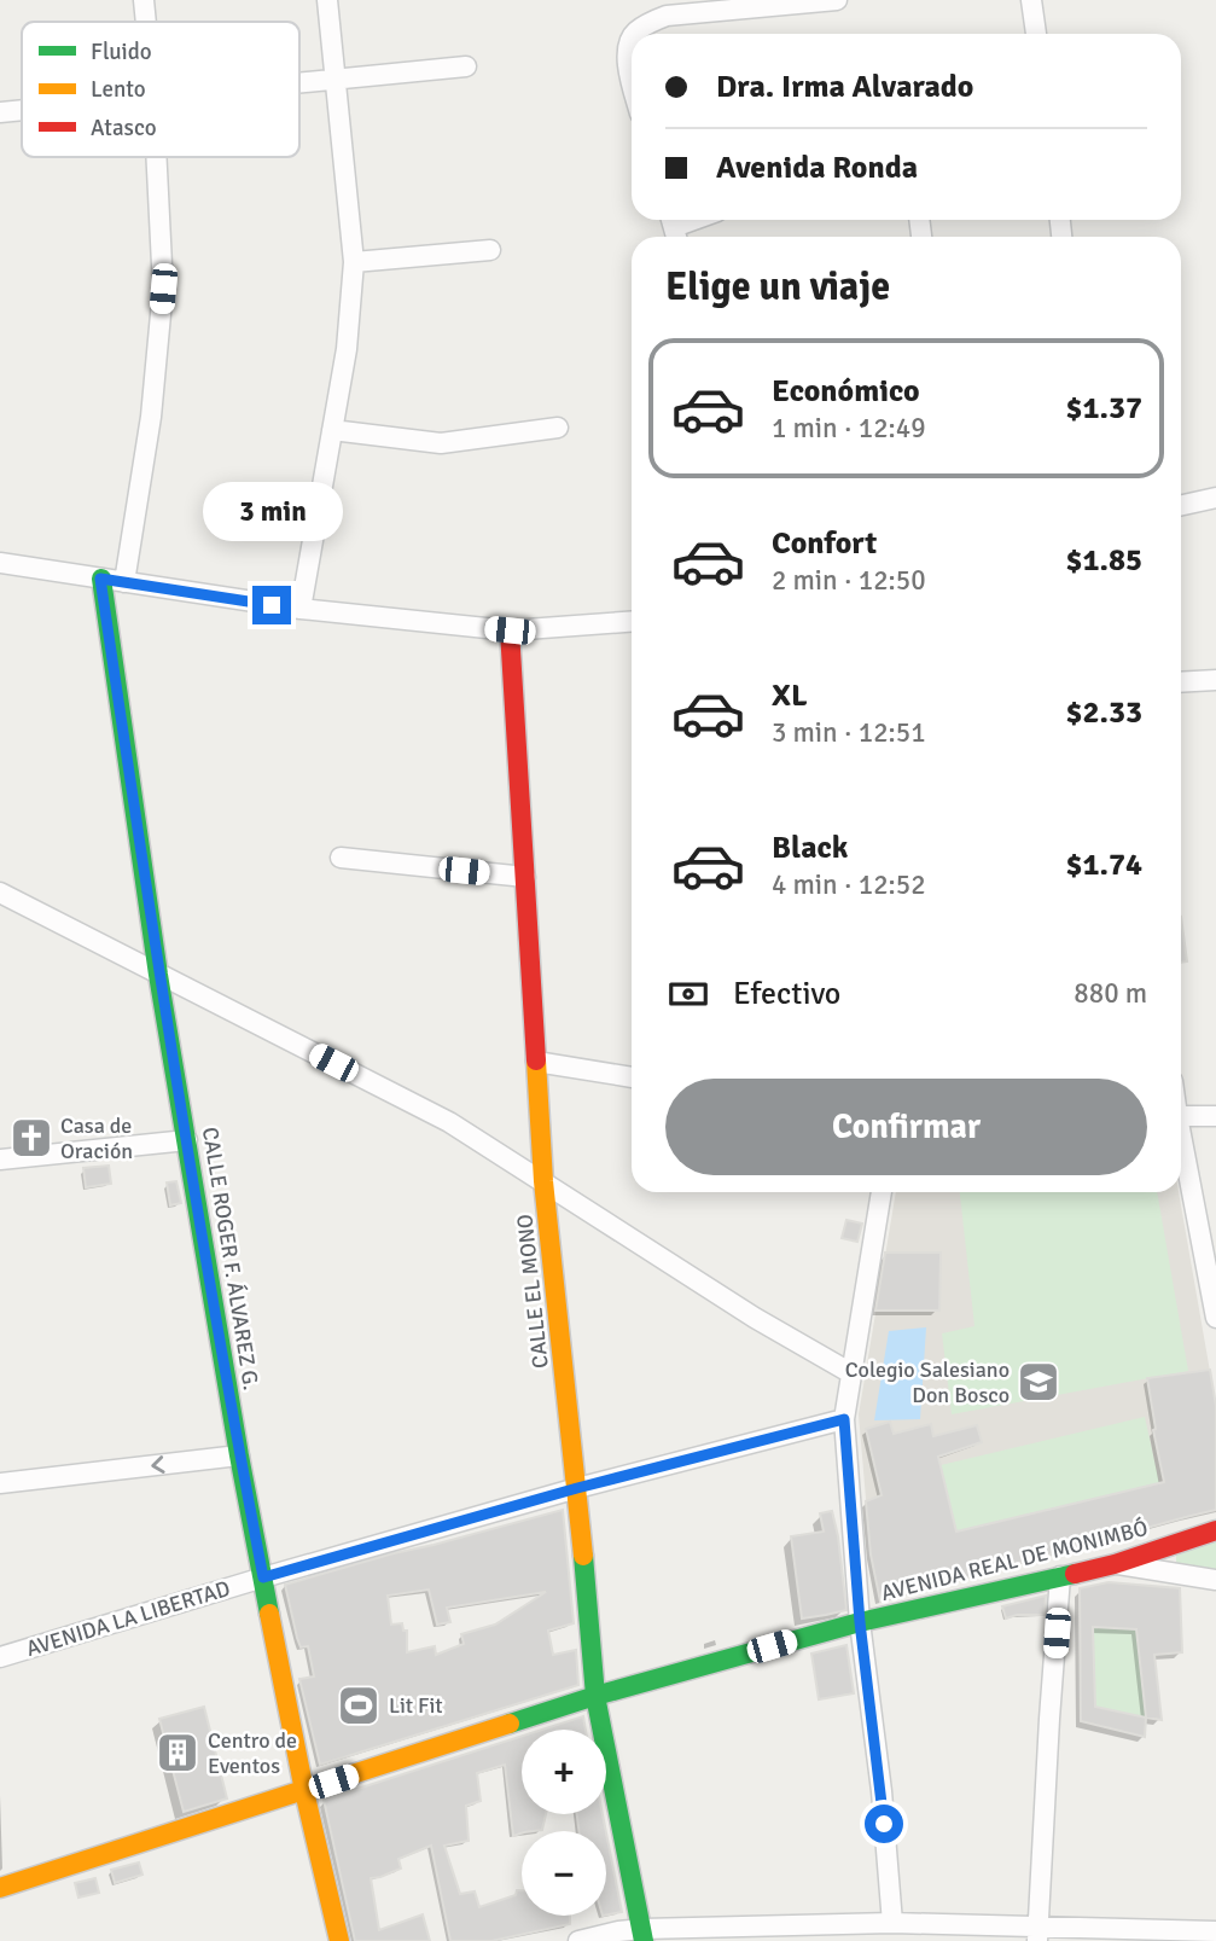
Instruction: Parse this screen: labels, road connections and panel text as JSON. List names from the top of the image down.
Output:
{
  "streets": {
    "street": [
      "CALLE ROGER F. ÁLVAREZ G.",
      "CALLE EL MONO",
      "AVENIDA REAL DE MONIMBÓ",
      "AVENIDA LA LIBERTAD"
    ]
  },
  "crossings": [
    ["CALLE ROGER F. ÁLVAREZ G.", "AVENIDA REAL DE MONIMBÓ"],
    ["CALLE ROGER F. ÁLVAREZ G.", "AVENIDA LA LIBERTAD"],
    ["CALLE EL MONO", "AVENIDA REAL DE MONIMBÓ"],
    ["CALLE EL MONO", "AVENIDA LA LIBERTAD"]
  ],
  "places": {
    "church": ["Casa de Oración"],
    "school or university": ["Colegio Salesiano Don Bosco"],
    "sports": ["Lit Fit"],
    "building": ["Centro de Eventos"]
  },
  "legend": ["Fluido", "Lento", "Atasco"],
  "page": {
    "banner": ["Dra. Irma Alvarado", "Avenida Ronda"],
    "heading": "Elige un viaje",
    "list": [
      {
        "name": "Económico",
        "note": "1 min · 12:49",
        "value": "$1.37"
      },
      {
        "name": "Confort",
        "note": "2 min · 12:50",
        "value": "$1.85"
      },
      {
        "name": "XL",
        "note": "3 min · 12:51",
        "value": "$2.33"
      },
      {
        "name": "Black",
        "note": "4 min · 12:52",
        "value": "$1.74"
      }
    ],
    "bubble": "3 min",
    "pay": ["Efectivo", "880 m"],
    "buttons": "Confirmar",
    "map_buttons": ["+", "−"]
  }
}
